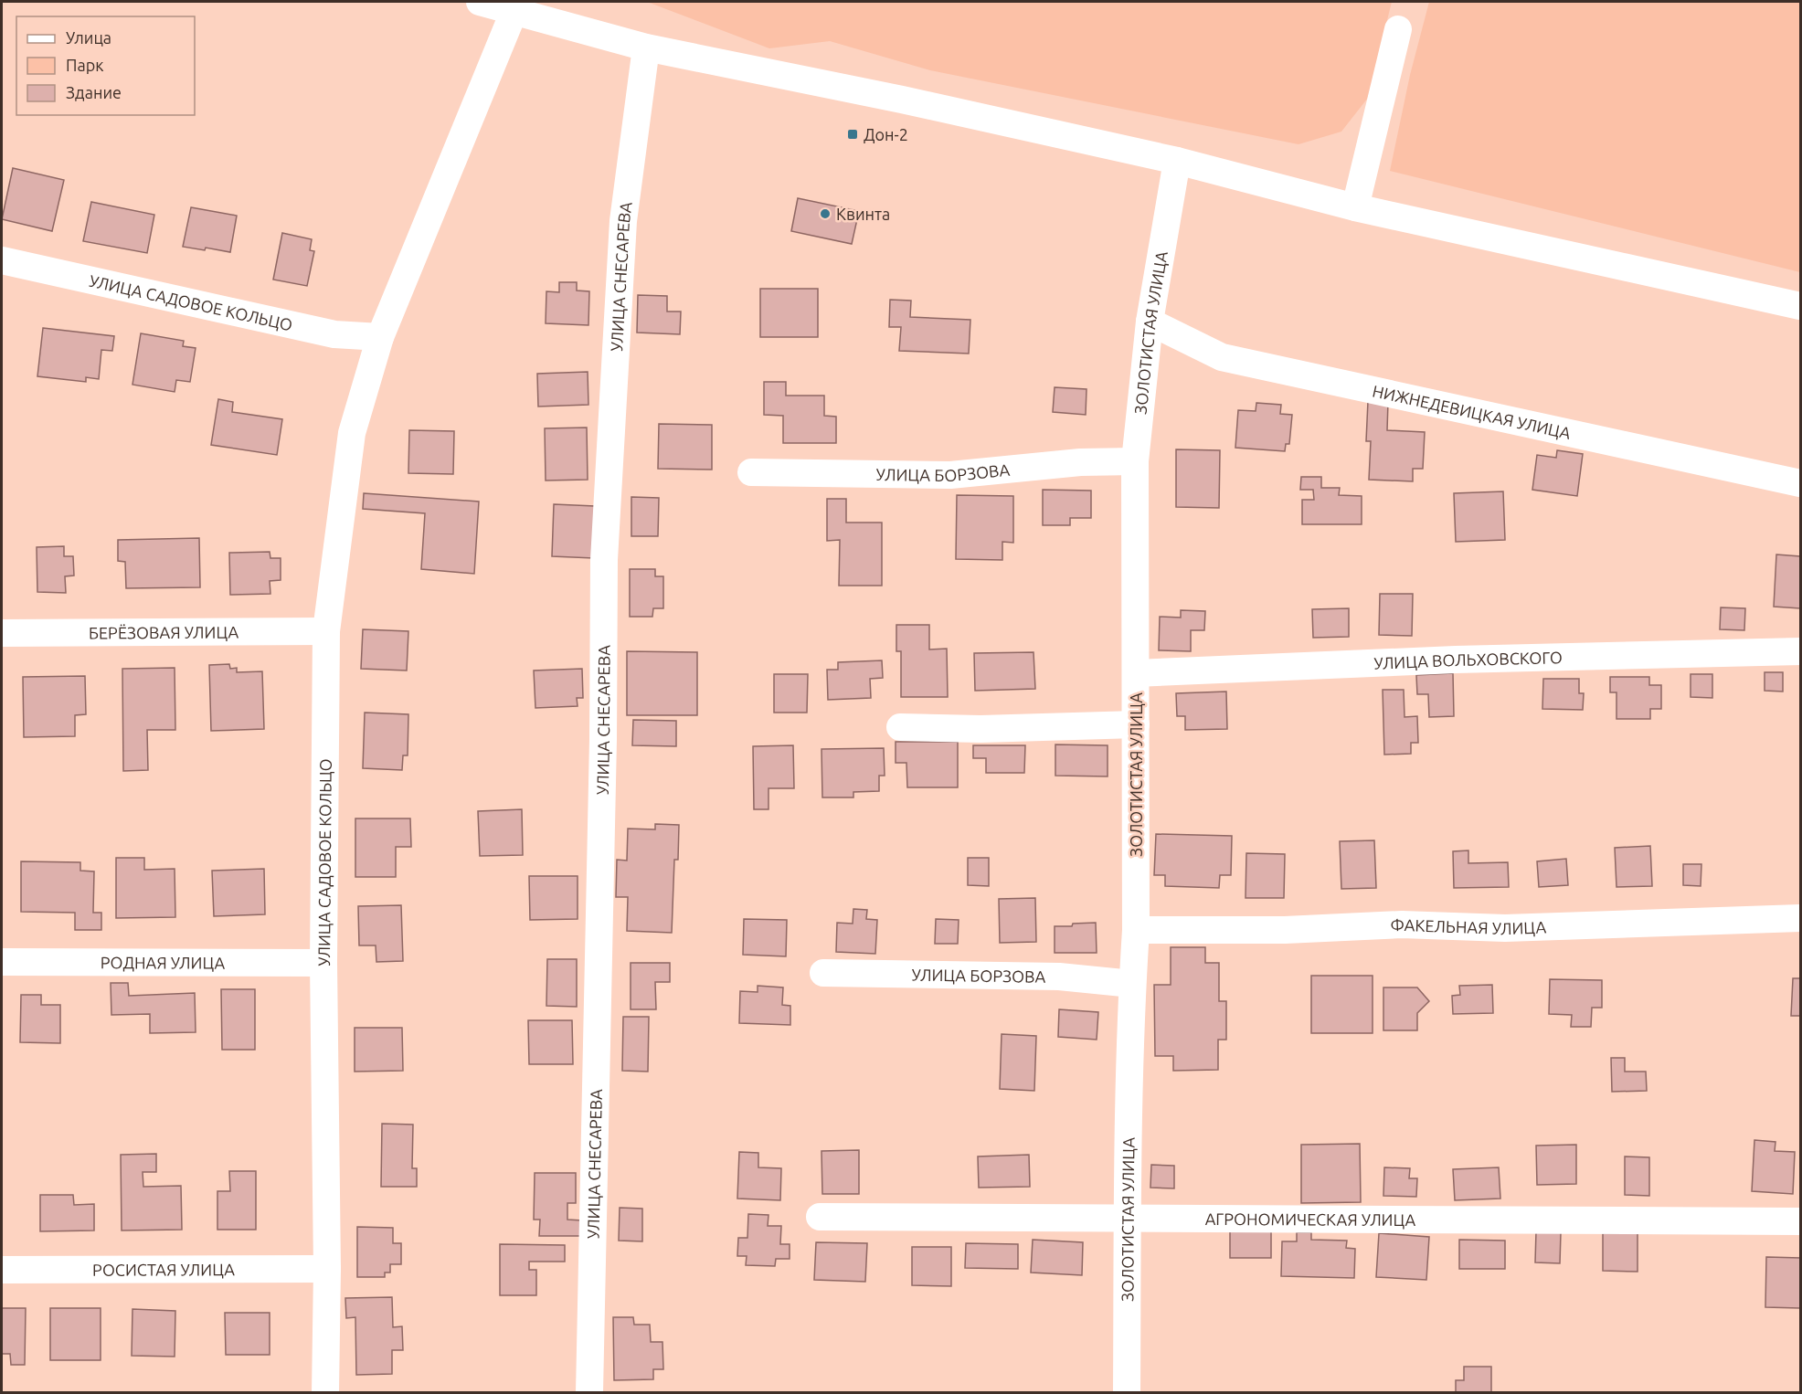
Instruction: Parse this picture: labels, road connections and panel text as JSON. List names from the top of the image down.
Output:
{
  "streets": {
    "street": [
      "УЛИЦА СНЕСАРЕВА",
      "УЛИЦА САДОВОЕ КОЛЬЦО",
      "ЗОЛОТИСТАЯ УЛИЦА",
      "НИЖНЕДЕВИЦКАЯ УЛИЦА",
      "УЛИЦА БОРЗОВА",
      "БЕРЁЗОВАЯ УЛИЦА",
      "УЛИЦА ВОЛЬХОВСКОГО",
      "ФАКЕЛЬНАЯ УЛИЦА",
      "РОДНАЯ УЛИЦА",
      "АГРОНОМИЧЕСКАЯ УЛИЦА",
      "РОСИСТАЯ УЛИЦА"
    ]
  },
  "crossings": [
    ["УЛИЦА САДОВОЕ КОЛЬЦО", "БЕРЁЗОВАЯ УЛИЦА"],
    ["УЛИЦА САДОВОЕ КОЛЬЦО", "РОДНАЯ УЛИЦА"],
    ["УЛИЦА САДОВОЕ КОЛЬЦО", "РОСИСТАЯ УЛИЦА"],
    ["ЗОЛОТИСТАЯ УЛИЦА", "НИЖНЕДЕВИЦКАЯ УЛИЦА"],
    ["ЗОЛОТИСТАЯ УЛИЦА", "УЛИЦА БОРЗОВА"],
    ["ЗОЛОТИСТАЯ УЛИЦА", "УЛИЦА ВОЛЬХОВСКОГО"],
    ["ЗОЛОТИСТАЯ УЛИЦА", "ФАКЕЛЬНАЯ УЛИЦА"],
    ["ЗОЛОТИСТАЯ УЛИЦА", "АГРОНОМИЧЕСКАЯ УЛИЦА"]
  ],
  "places": {
    "transit": ["Дон-2"],
    "other": ["Квинта"]
  },
  "legend": ["Улица", "Парк", "Здание"]
}
